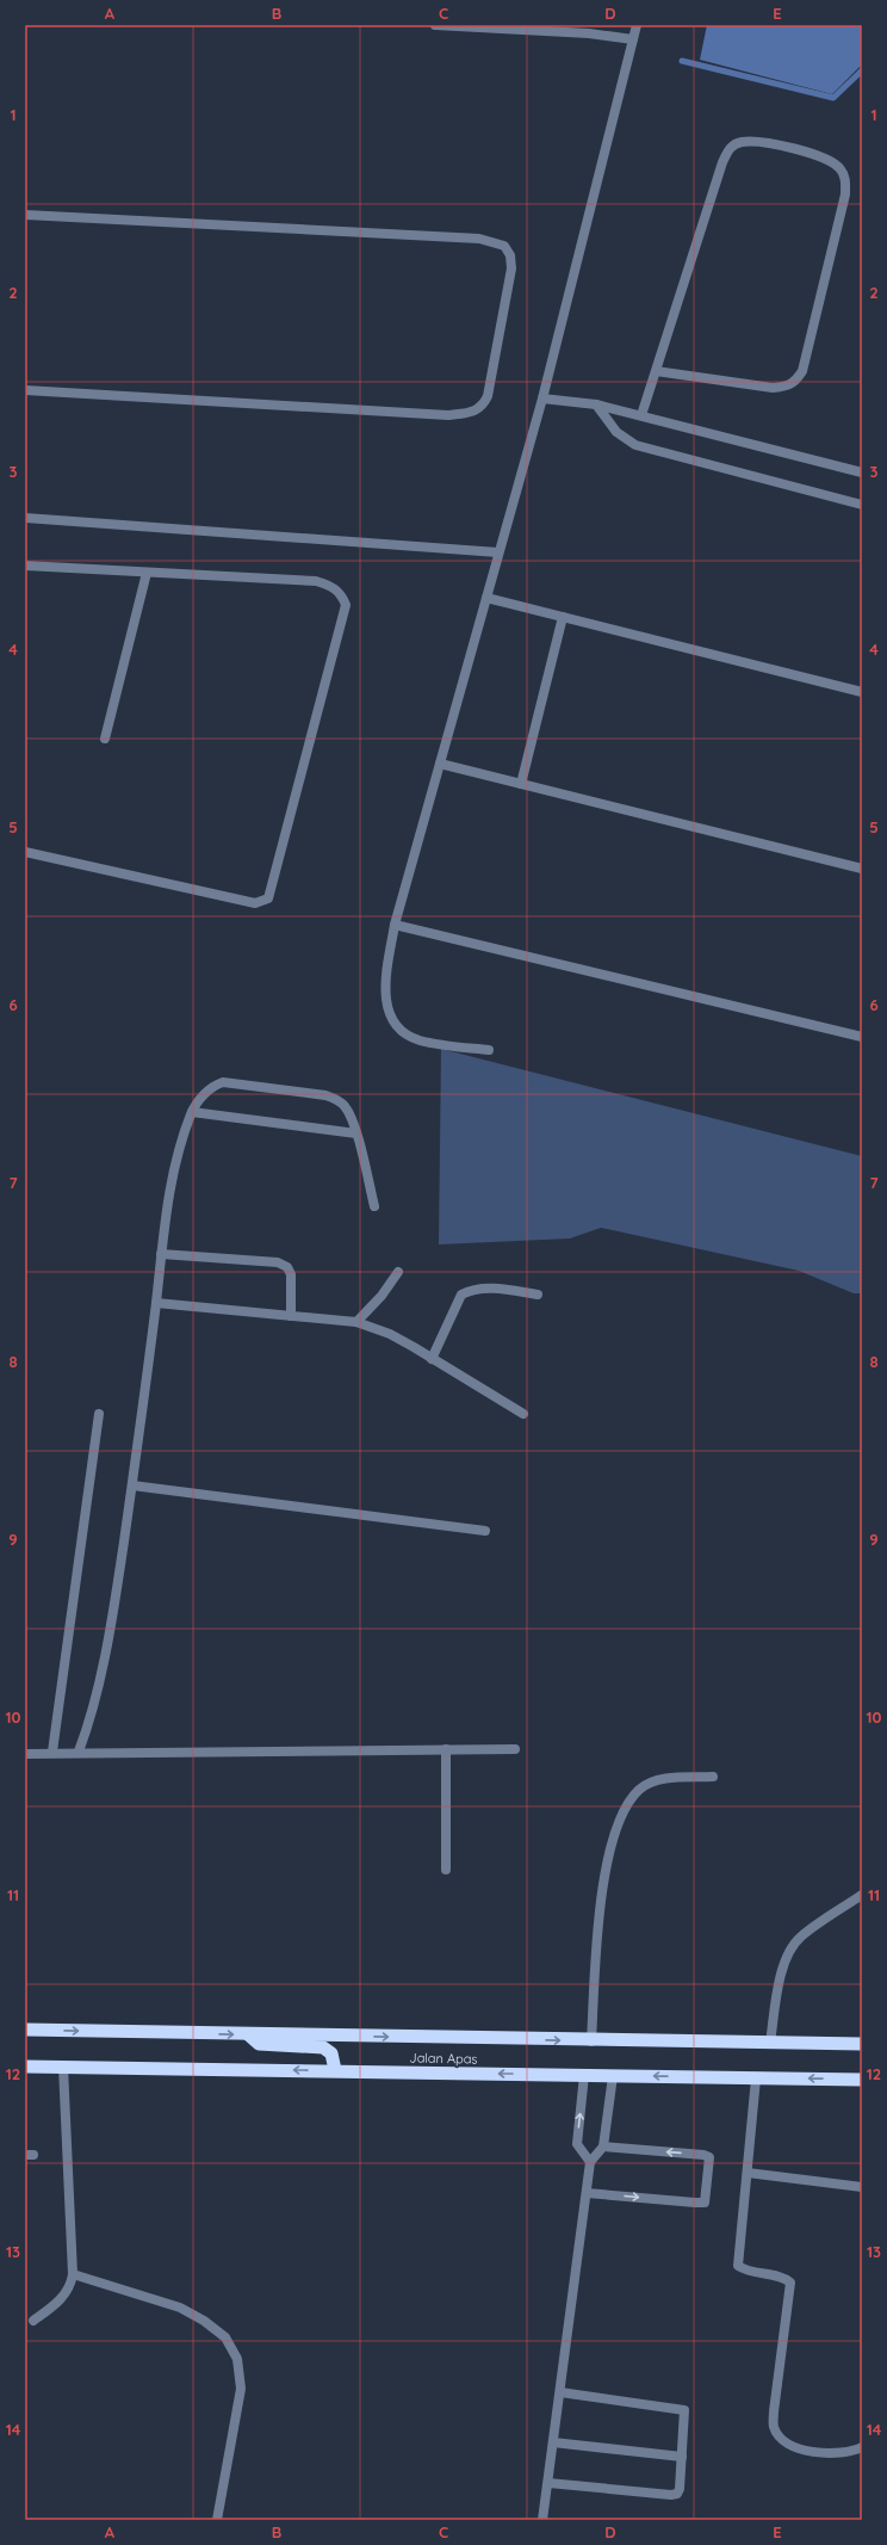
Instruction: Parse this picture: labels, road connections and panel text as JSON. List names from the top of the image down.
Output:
{
  "streets": {
    "highway": ["Jalan Apas"]
  },
  "grid": {
    "columns": [
      "A",
      "B",
      "C",
      "D",
      "E"
    ],
    "rows": [
      "1",
      "2",
      "3",
      "4",
      "5",
      "6",
      "7",
      "8",
      "9",
      "10",
      "11",
      "12",
      "13",
      "14"
    ]
  }
}
